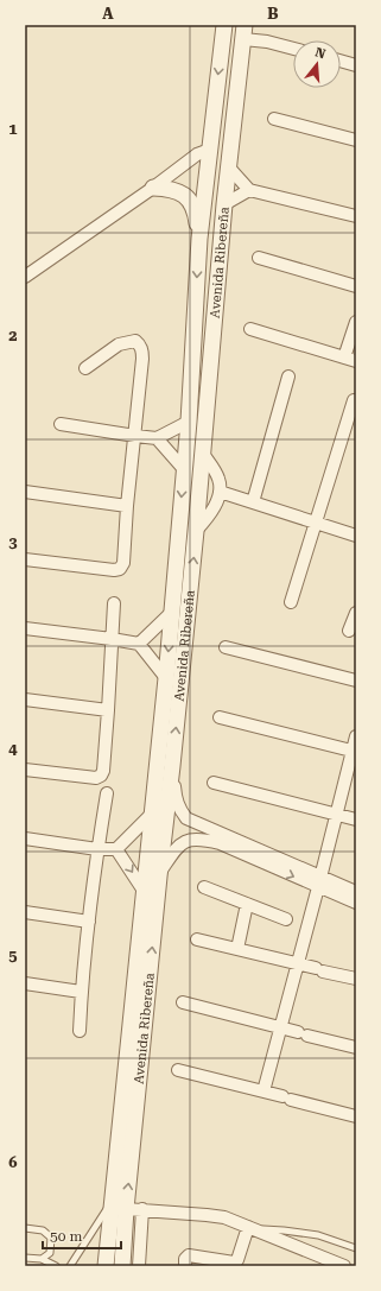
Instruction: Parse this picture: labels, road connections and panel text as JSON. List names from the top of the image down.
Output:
{
  "streets": {
    "street": ["Avenida Ribereña"]
  },
  "scale_bar": "50 m",
  "north": "top",
  "grid": {
    "columns": ["A", "B"],
    "rows": [
      "1",
      "2",
      "3",
      "4",
      "5",
      "6"
    ]
  }
}
